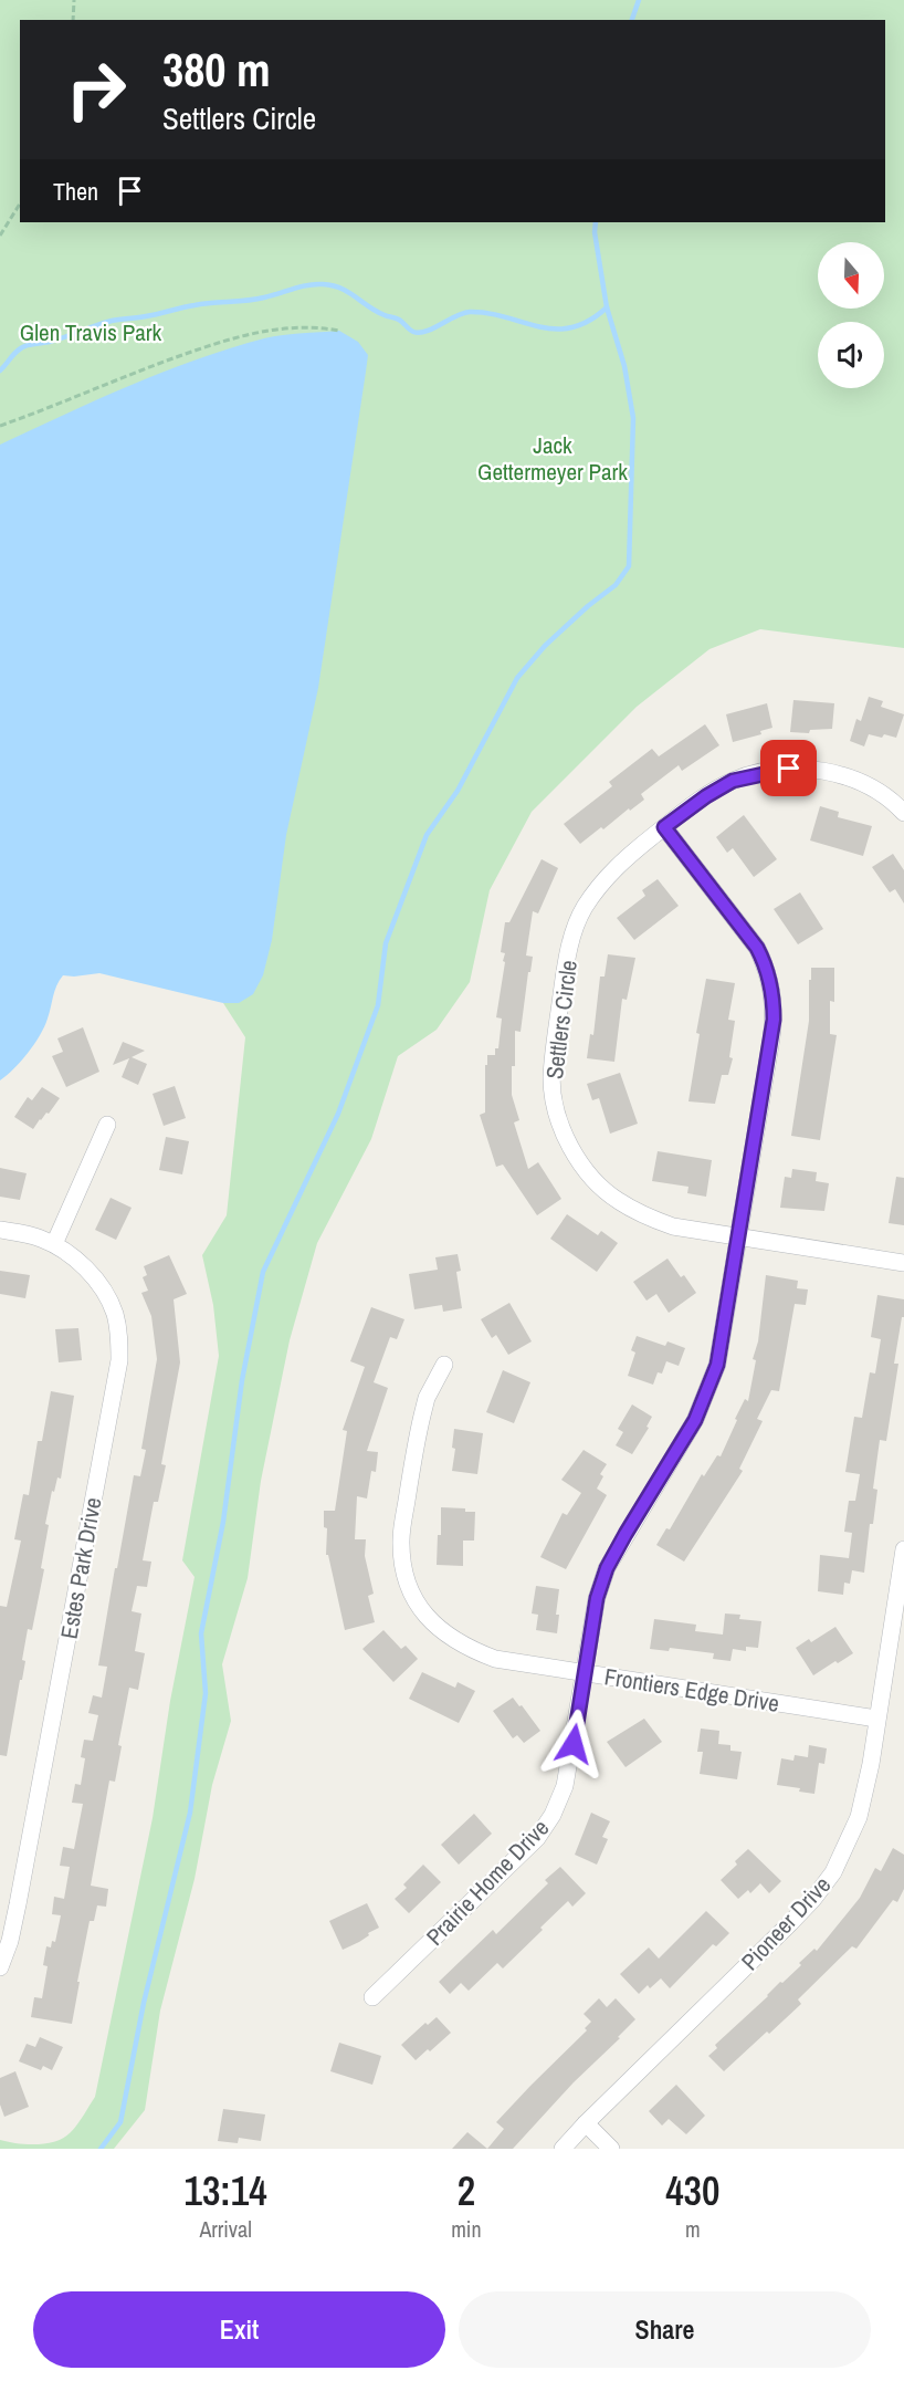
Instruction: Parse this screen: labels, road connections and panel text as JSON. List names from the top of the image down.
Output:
{
  "streets": {
    "street": [
      "Settlers Circle",
      "Estes Park Drive",
      "Frontiers Edge Drive",
      "Prairie Home Drive",
      "Pioneer Drive"
    ]
  },
  "crossings": [
    ["Settlers Circle", "Prairie Home Drive"],
    ["Frontiers Edge Drive", "Prairie Home Drive"],
    ["Frontiers Edge Drive", "Pioneer Drive"]
  ],
  "parks": ["Glen Travis Park", "Jack Gettermeyer Park"],
  "north": "bottom",
  "page": {
    "turn": ["380 m", "Settlers Circle"],
    "then": "Then",
    "eta": [
      "13:14",
      "Arrival",
      "2",
      "min",
      "430",
      "m"
    ],
    "buttons": ["Exit", "Share"]
  }
}
